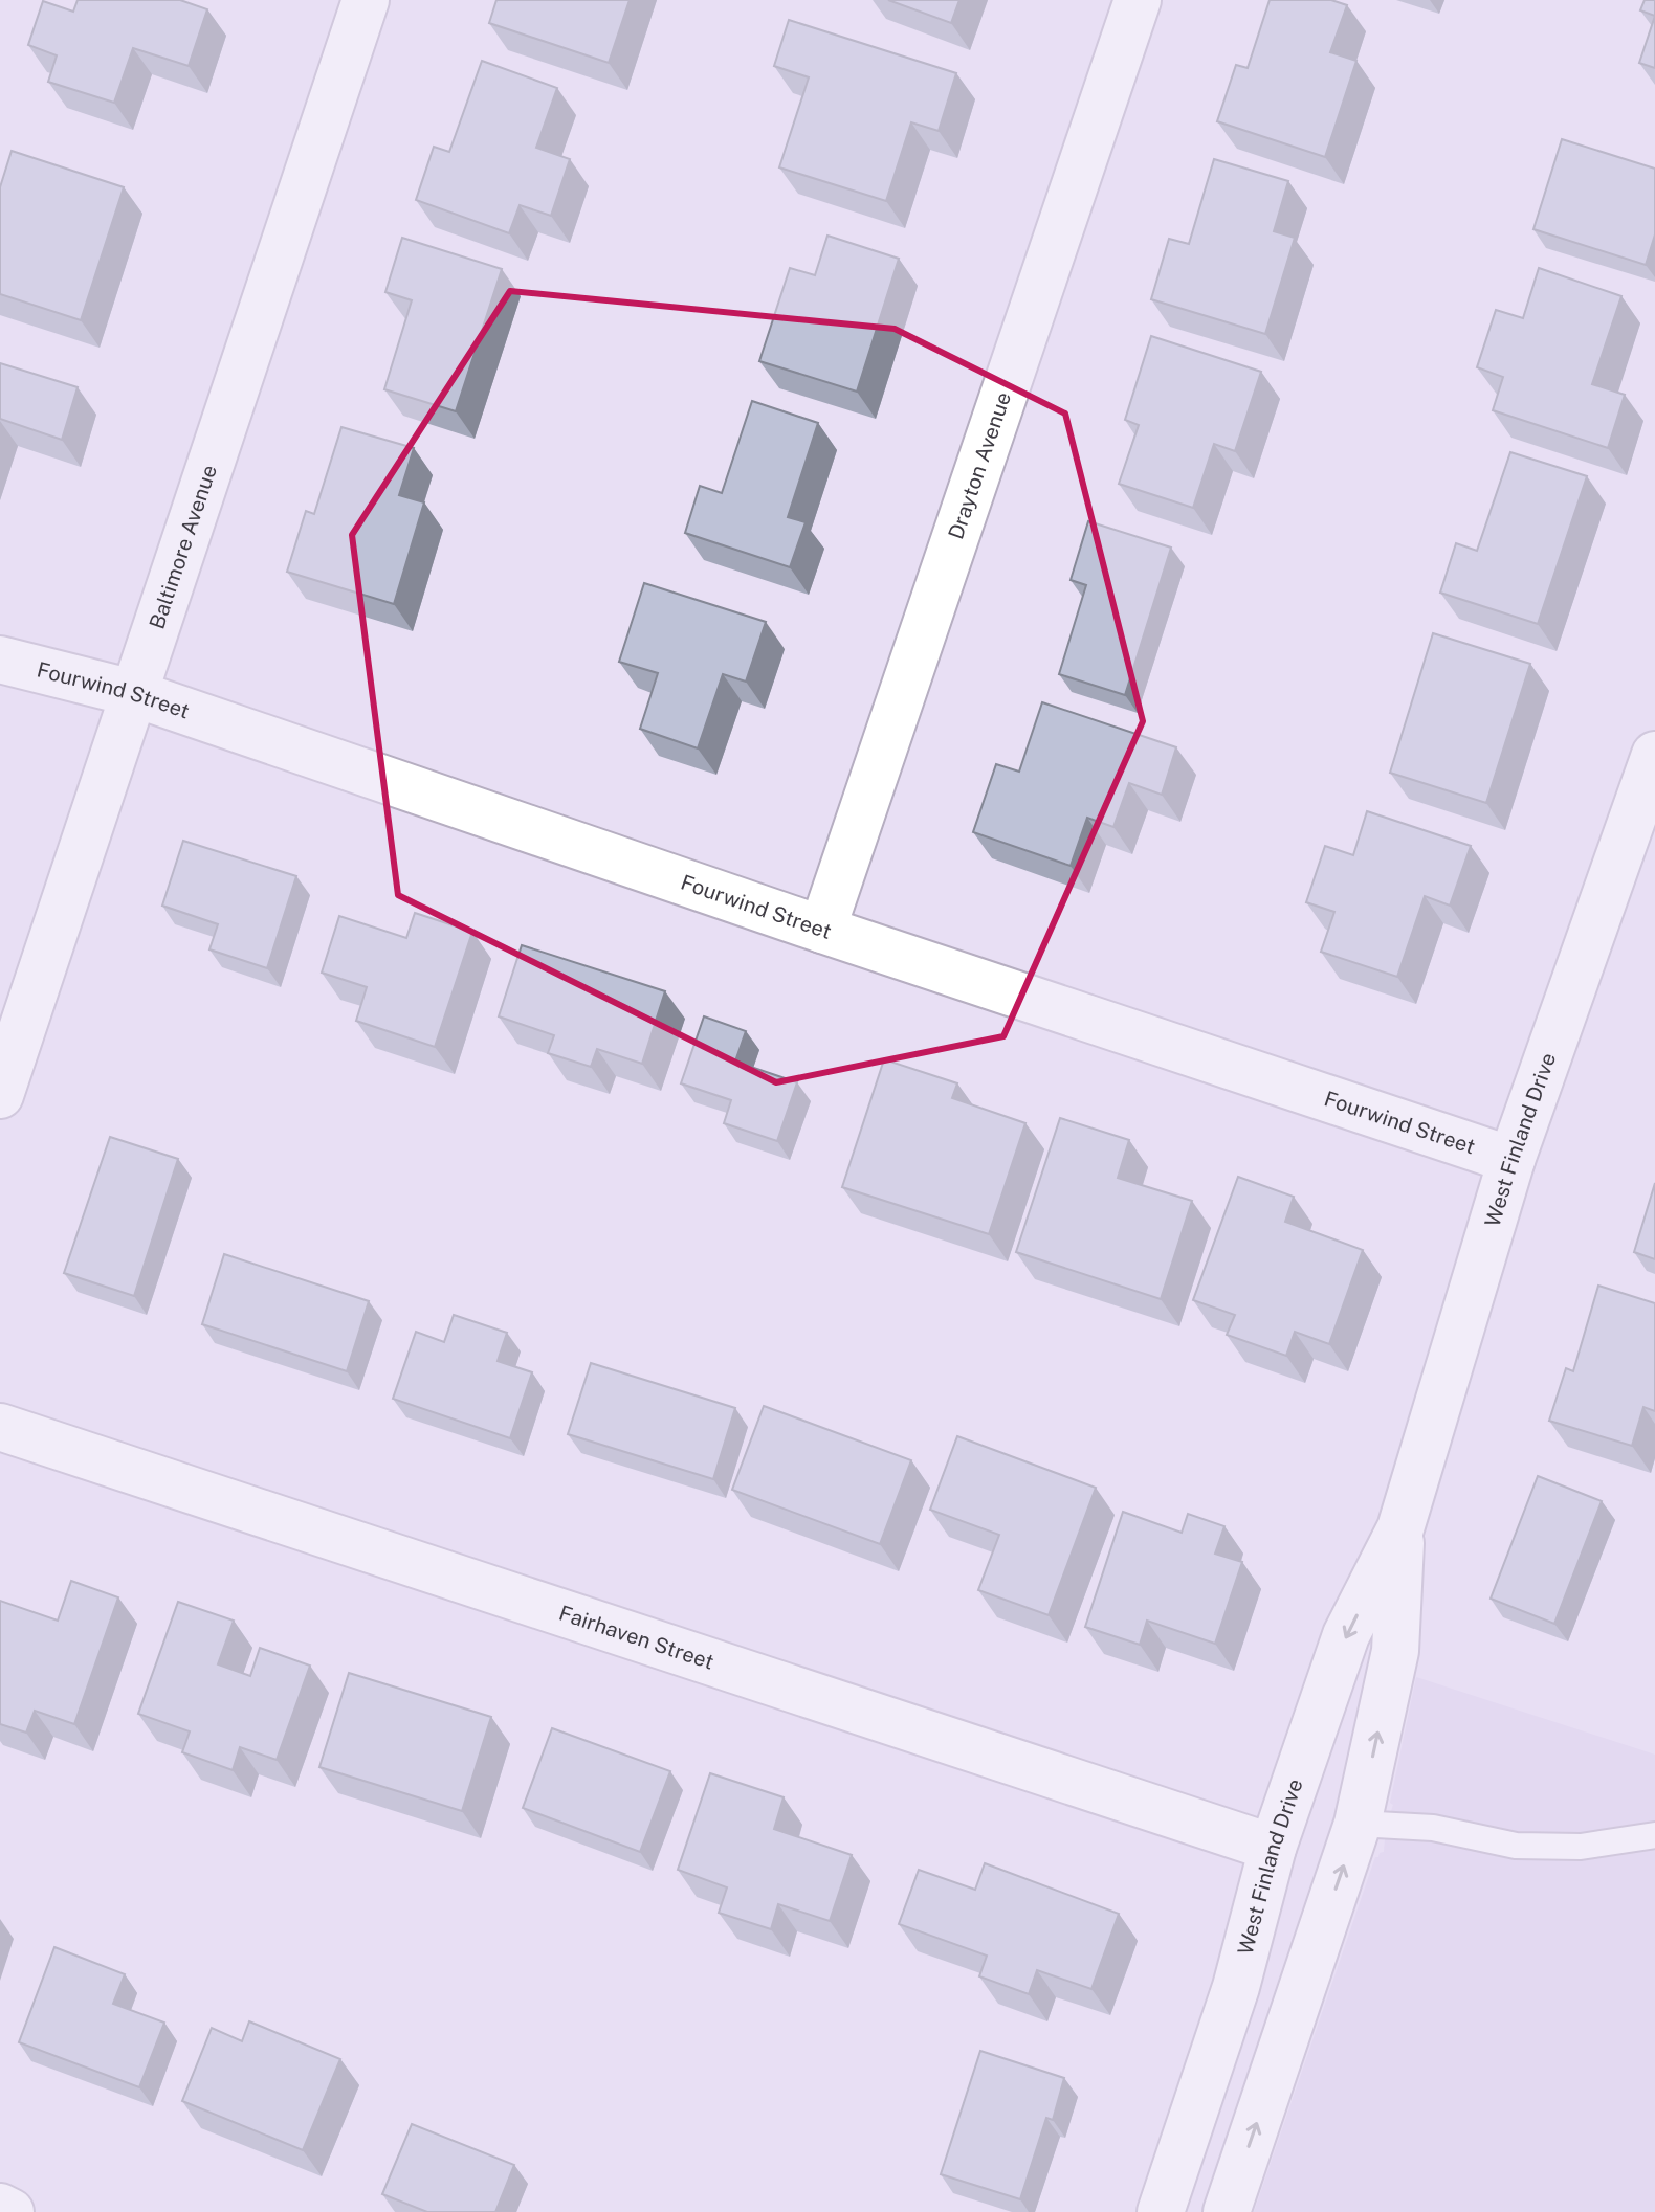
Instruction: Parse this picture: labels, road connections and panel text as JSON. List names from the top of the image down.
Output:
{
  "streets": {
    "street": [
      "Drayton Avenue",
      "Baltimore Avenue",
      "Fourwind Street",
      "West Finland Drive",
      "Fairhaven Street"
    ]
  },
  "crossings": [
    ["Drayton Avenue", "Fourwind Street"],
    ["Baltimore Avenue", "Fourwind Street"],
    ["Fourwind Street", "West Finland Drive"],
    ["West Finland Drive", "Fairhaven Street"]
  ]
}
